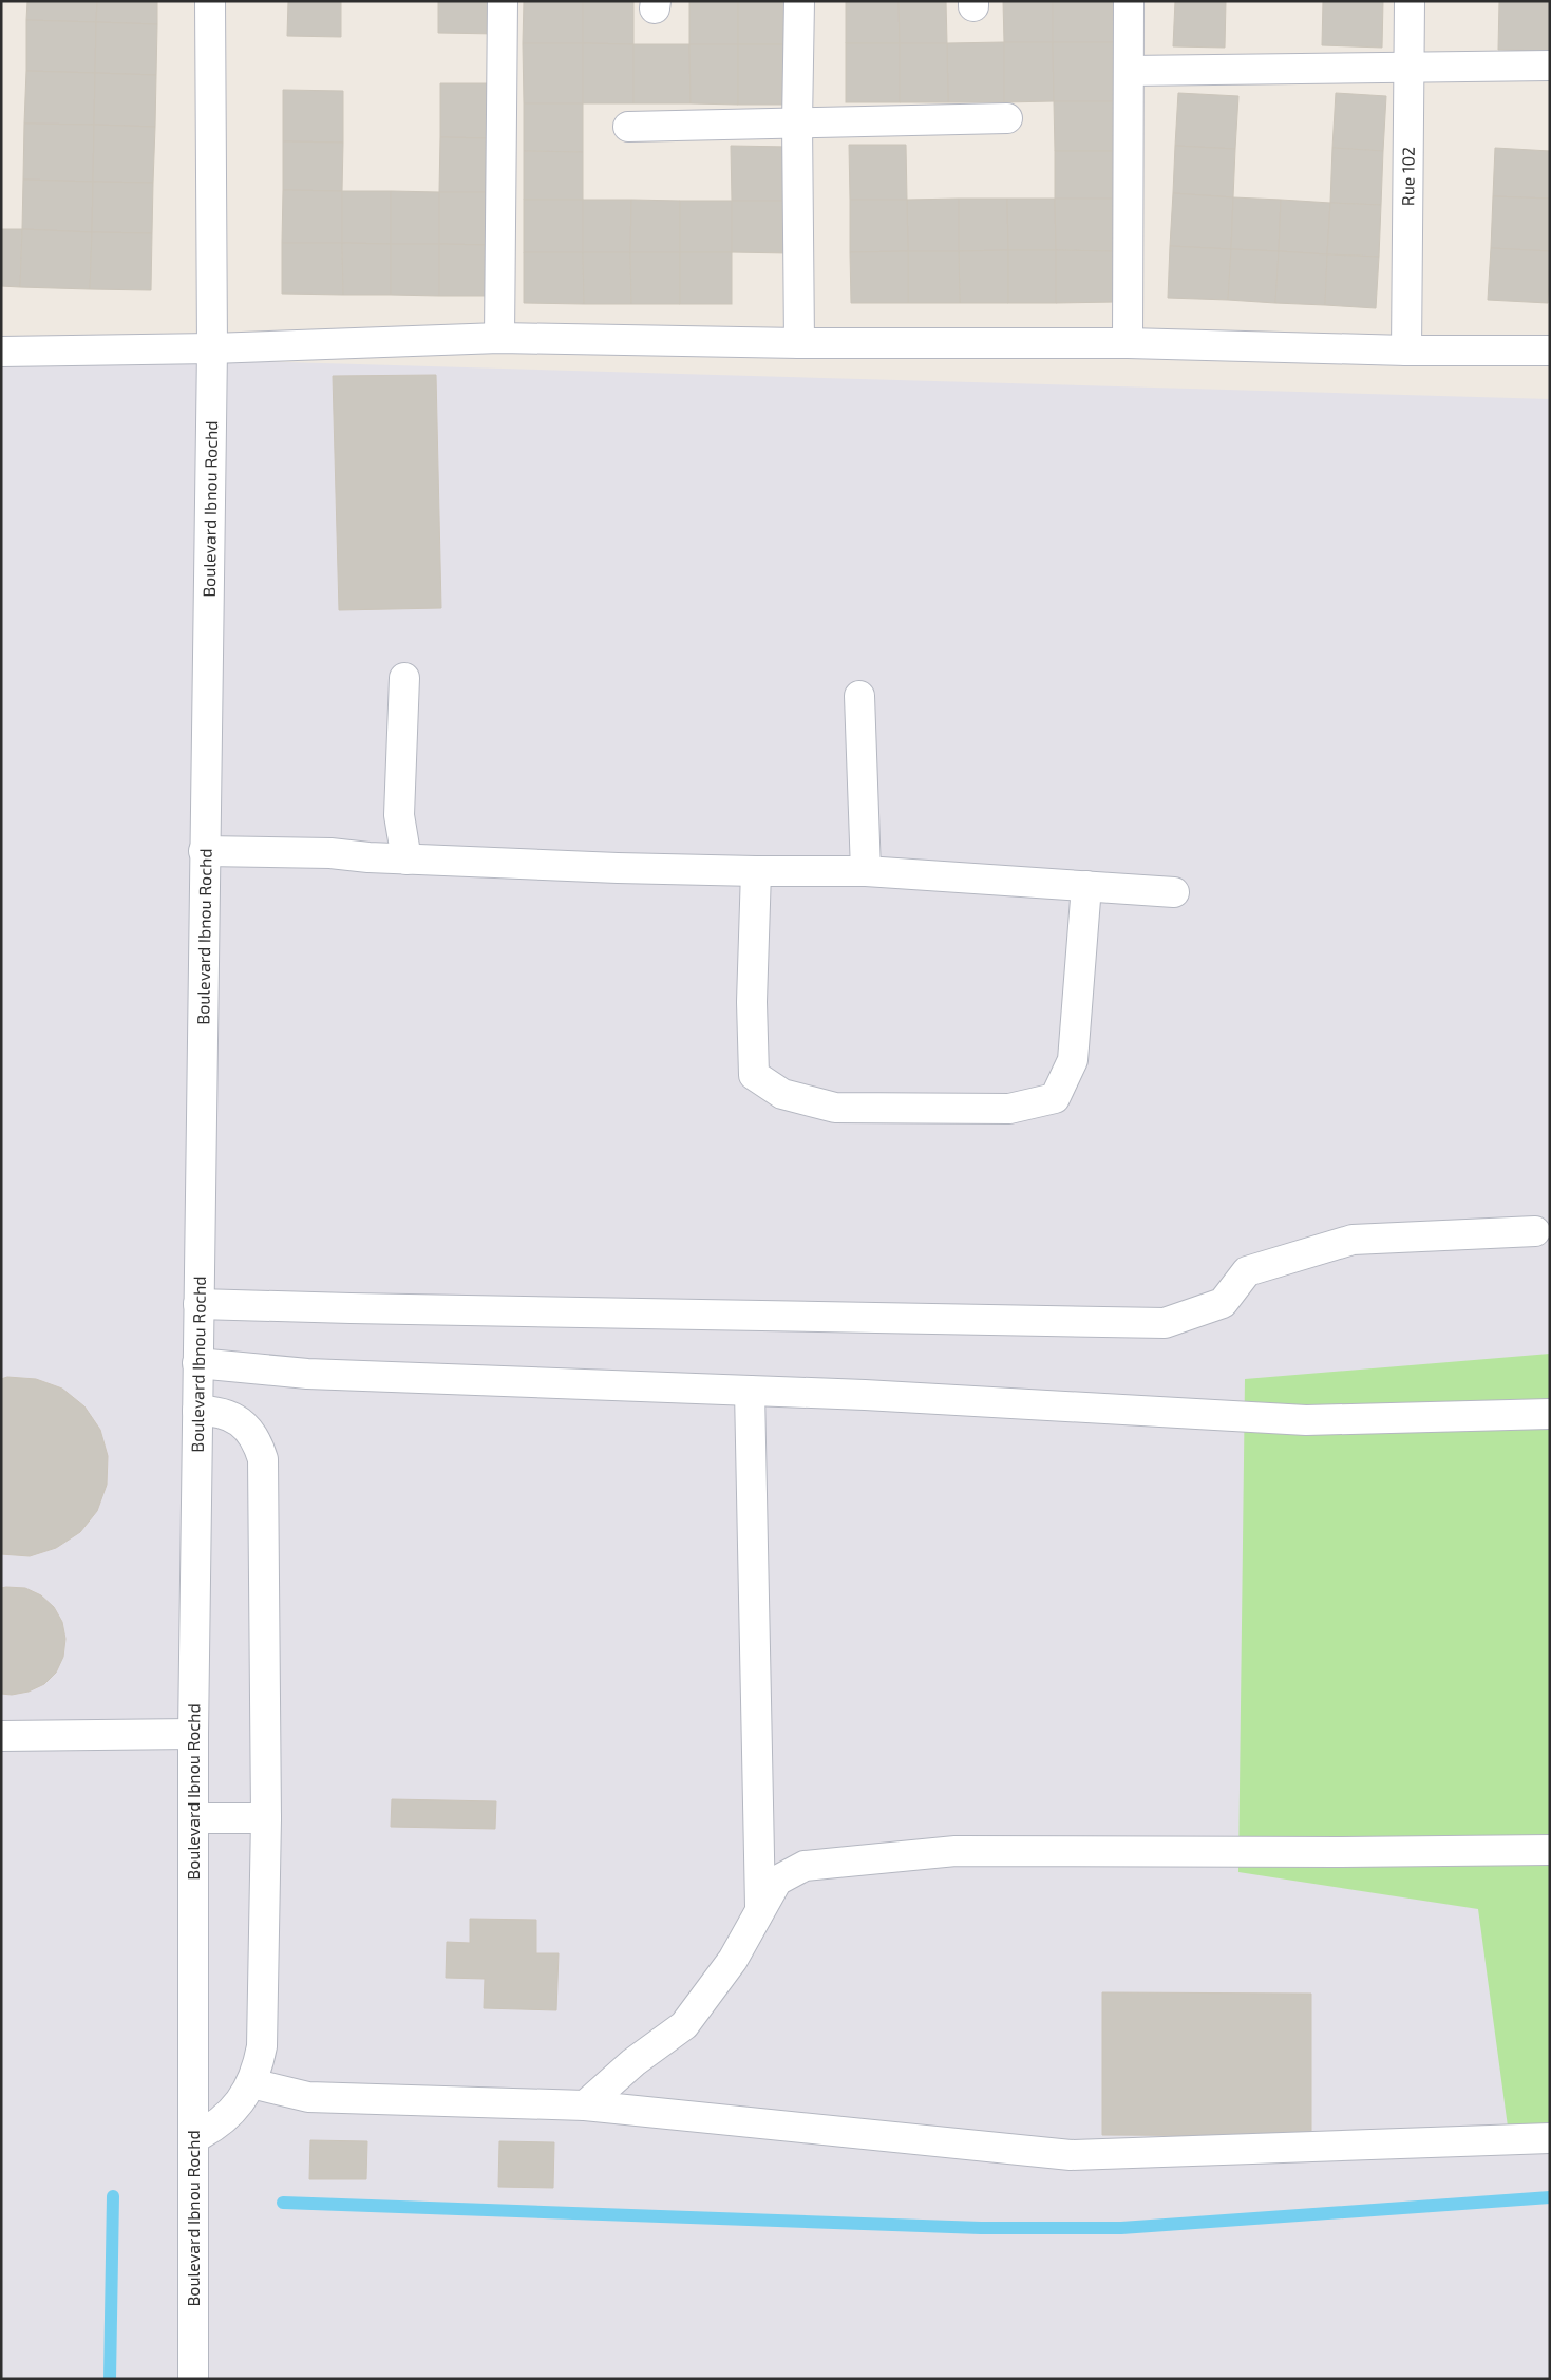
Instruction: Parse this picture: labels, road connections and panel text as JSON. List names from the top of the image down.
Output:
{
  "streets": {
    "street": ["Rue 102", "Boulevard Ibnou Rochd"]
  }
}
